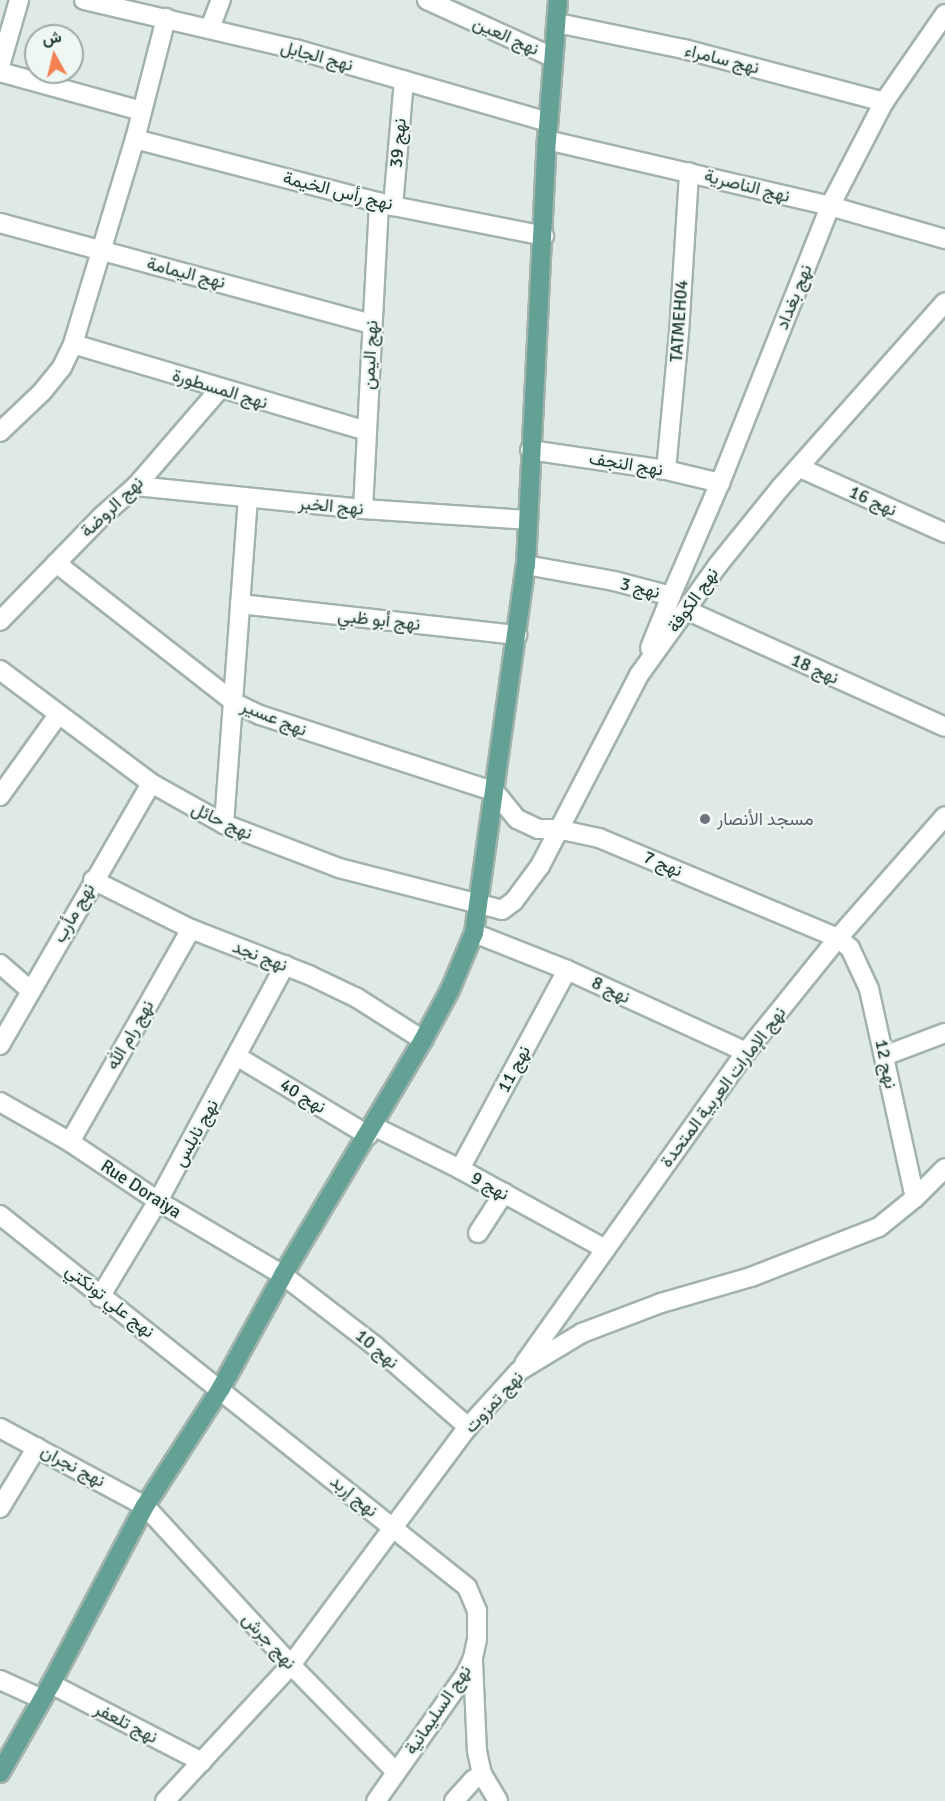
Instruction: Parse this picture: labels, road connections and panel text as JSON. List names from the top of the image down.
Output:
{
  "streets": {
    "street": [
      "نهج العين",
      "نهج الجابل",
      "نهج سامراء",
      "نهج 39",
      "نهج الناصرية",
      "نهج رأس الخيمة",
      "نهج اليمامة",
      "نهج بغداد",
      "TATMEH04",
      "نهج اليمن",
      "نهج المسطورة",
      "نهج النجف",
      "نهج 16",
      "نهج الخبر",
      "نهج الروضة",
      "نهج 3",
      "نهج الكوفة",
      "نهج أبو ظبي",
      "نهج 18",
      "نهج عسير",
      "نهج حائل",
      "نهج 7",
      "نهج مأرب",
      "نهج نجد",
      "نهج 8",
      "نهج رام الله",
      "نهج 12",
      "نهج 11",
      "نهج الإمارات العربية المتحدة",
      "نهج 40",
      "نهج نابلس",
      "نهج 9",
      "Rue Doraiya",
      "نهج علي تونكتي",
      "نهج 10",
      "نهج تمزوت",
      "نهج نجران",
      "نهج إربد",
      "نهج جرش",
      "نهج السليمانية",
      "نهج تلعفر"
    ]
  },
  "crossings": [
    ["نهج الجابل", "نهج 39"],
    ["نهج الجابل", "نهج الناصرية"],
    ["نهج سامراء", "نهج بغداد"],
    ["نهج 39", "نهج رأس الخيمة"],
    ["نهج 39", "نهج اليمن"],
    ["نهج الناصرية", "نهج بغداد"],
    ["نهج الناصرية", "TATMEH04"],
    ["نهج رأس الخيمة", "نهج اليمن"],
    ["نهج اليمامة", "نهج اليمن"],
    ["نهج بغداد", "نهج النجف"],
    ["نهج بغداد", "نهج 3"],
    ["TATMEH04", "نهج النجف"],
    ["نهج اليمن", "نهج المسطورة"],
    ["نهج اليمن", "نهج الخبر"],
    ["نهج المسطورة", "نهج الروضة"],
    ["نهج 16", "نهج الكوفة"],
    ["نهج الخبر", "نهج الروضة"],
    ["نهج الروضة", "نهج عسير"],
    ["نهج 3", "نهج الكوفة"],
    ["نهج الكوفة", "نهج 18"],
    ["نهج الكوفة", "نهج حائل"],
    ["نهج الكوفة", "نهج 7"],
    ["نهج عسير", "نهج 7"],
    ["نهج حائل", "نهج مأرب"],
    ["نهج 7", "نهج 12"],
    ["نهج 7", "نهج الإمارات العربية المتحدة"],
    ["نهج مأرب", "نهج نجد"],
    ["نهج نجد", "نهج رام الله"],
    ["نهج نجد", "نهج نابلس"],
    ["نهج 8", "نهج 11"],
    ["نهج 8", "نهج الإمارات العربية المتحدة"],
    ["نهج رام الله", "Rue Doraiya"],
    ["نهج 12", "نهج الإمارات العربية المتحدة"],
    ["نهج 12", "نهج تمزوت"],
    ["نهج 11", "نهج 9"],
    ["نهج الإمارات العربية المتحدة", "نهج 9"],
    ["نهج الإمارات العربية المتحدة", "نهج تمزوت"],
    ["نهج 40", "نهج نابلس"],
    ["نهج 40", "نهج 9"],
    ["نهج نابلس", "Rue Doraiya"],
    ["نهج نابلس", "نهج علي تونكتي"],
    ["Rue Doraiya", "نهج 10"],
    ["نهج علي تونكتي", "نهج إربد"],
    ["نهج 10", "نهج تمزوت"],
    ["نهج تمزوت", "نهج إربد"],
    ["نهج تمزوت", "نهج جرش"],
    ["نهج تمزوت", "نهج تلعفر"],
    ["نهج نجران", "نهج جرش"],
    ["نهج إربد", "نهج السليمانية"],
    ["نهج جرش", "نهج السليمانية"]
  ],
  "places": ["مسجد الأنصار"],
  "north": "top"
}
